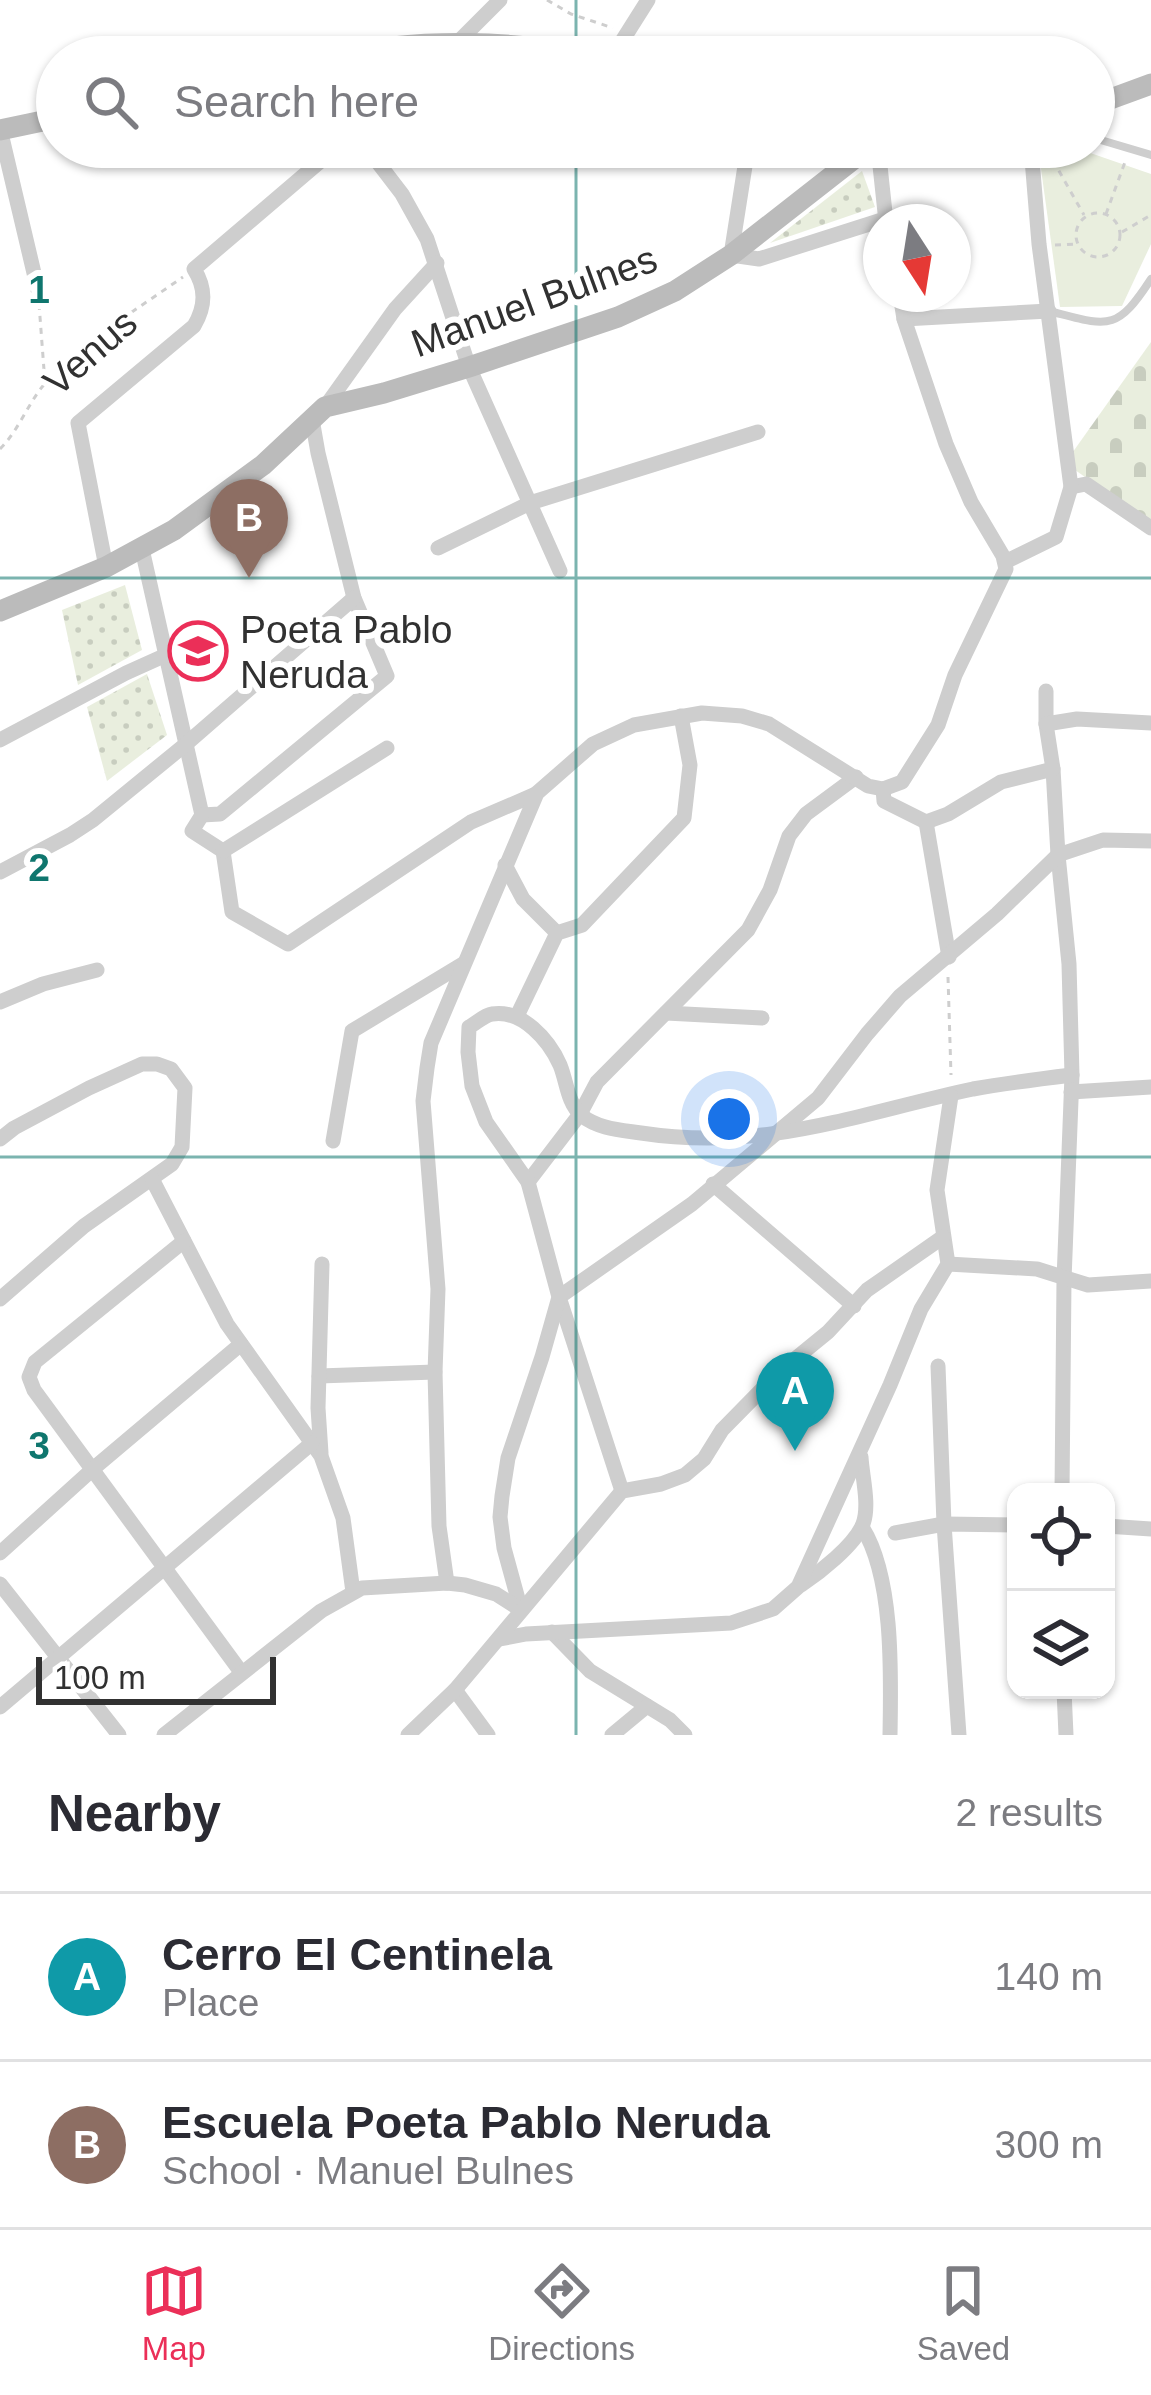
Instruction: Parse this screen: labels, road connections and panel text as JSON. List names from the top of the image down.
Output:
{
  "streets": {
    "street": ["Manuel Bulnes"],
    "path": ["Venus"]
  },
  "places": {
    "school or university": ["Poeta Pablo Neruda"]
  },
  "scale_bar": "100 m",
  "north": "bottom",
  "page": {
    "search": "Search here",
    "pins": ["B", "A"],
    "scale": "100 m",
    "heading": ["Nearby", "2 results"],
    "list": [
      {
        "mark": "A",
        "name": "Cerro El Centinela",
        "note": "Place",
        "value": "140 m"
      },
      {
        "mark": "B",
        "name": "Escuela Poeta Pablo Neruda",
        "note": "School · Manuel Bulnes",
        "value": "300 m"
      }
    ],
    "nav": ["Map", "Directions", "Saved"]
  },
  "grid": {
    "rows": ["1", "2", "3"]
  }
}
